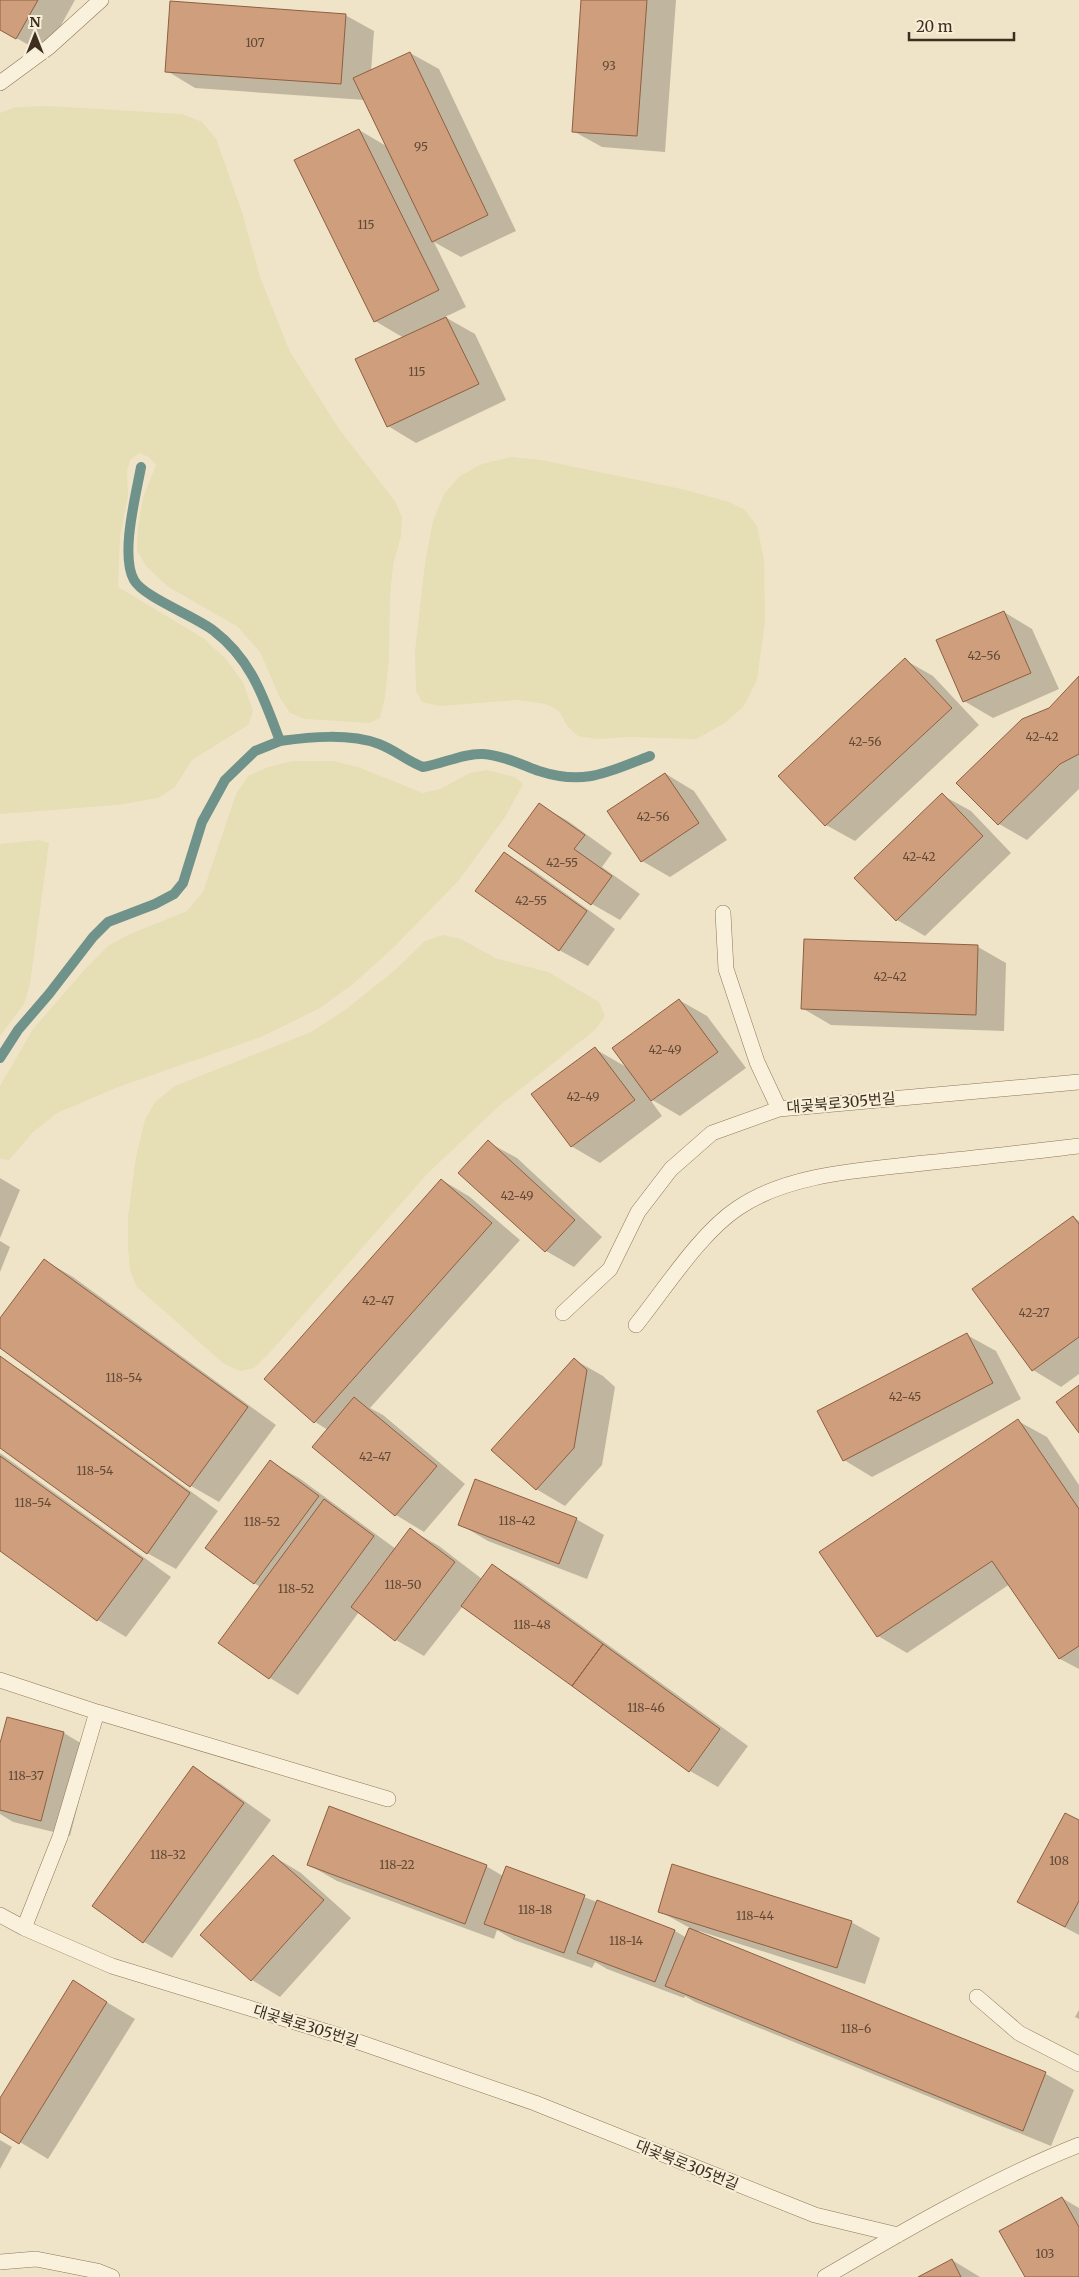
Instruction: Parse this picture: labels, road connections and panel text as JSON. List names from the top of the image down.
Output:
{
  "streets": {
    "lane": ["대곶북로305번길"]
  },
  "house_numbers": [
    "107",
    "93",
    "95",
    "115",
    "115",
    "42-56",
    "42-42",
    "42-56",
    "42-56",
    "42-42",
    "42-55",
    "42-55",
    "42-42",
    "42-49",
    "42-49",
    "42-49",
    "42-47",
    "42-27",
    "118-54",
    "42-45",
    "42-47",
    "118-54",
    "118-54",
    "118-42",
    "118-52",
    "118-50",
    "118-52",
    "118-48",
    "118-46",
    "118-37",
    "118-32",
    "108",
    "118-22",
    "118-18",
    "118-44",
    "118-14",
    "118-6",
    "103"
  ],
  "scale_bar": "20 m",
  "north": "top"
}
